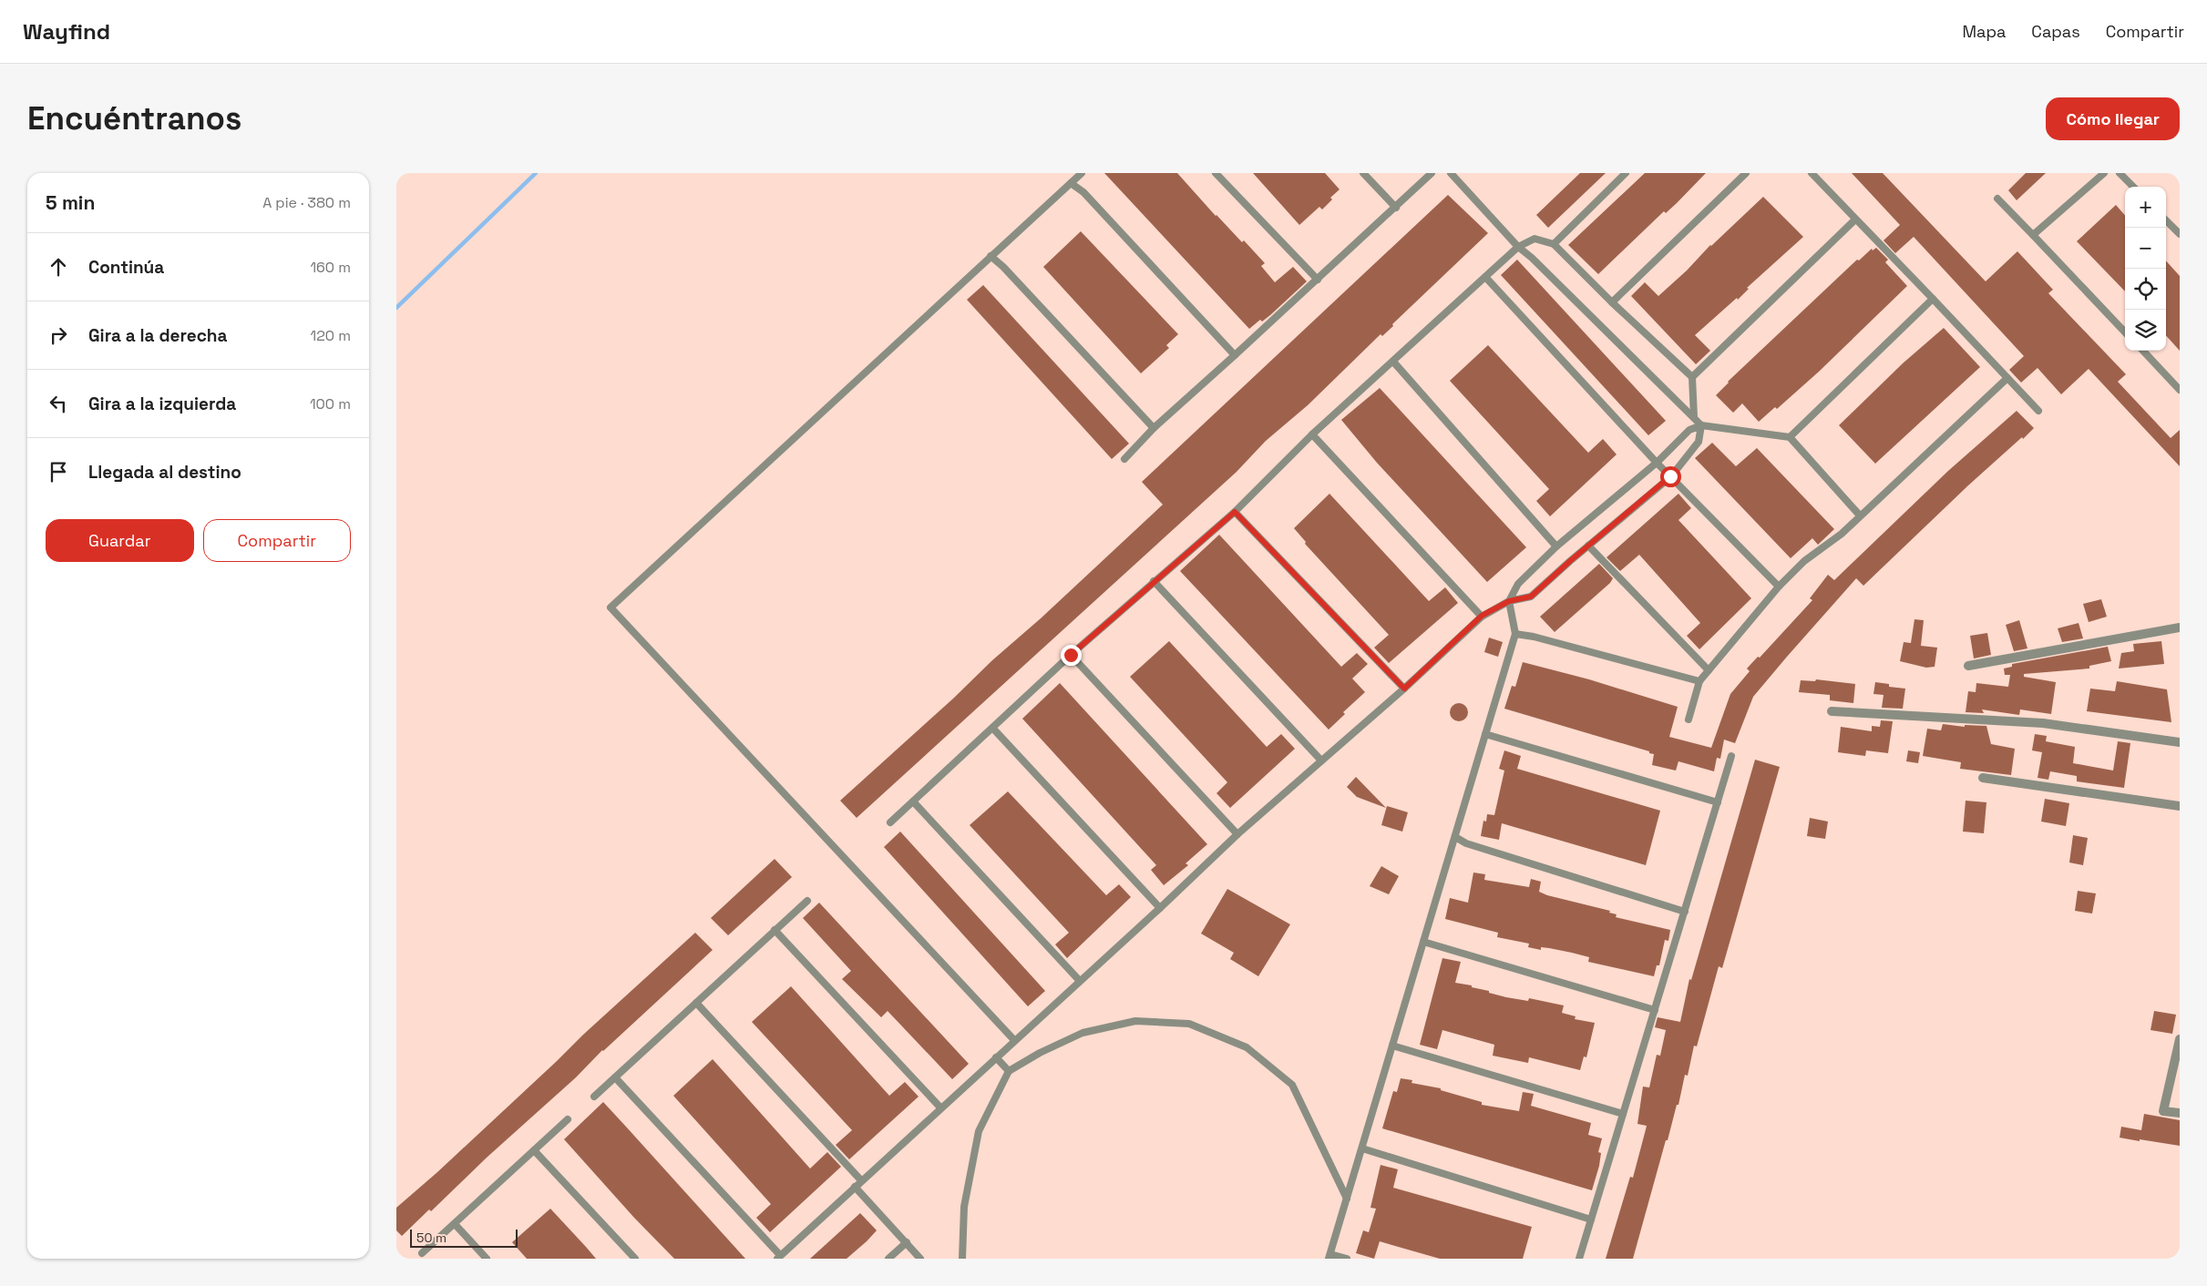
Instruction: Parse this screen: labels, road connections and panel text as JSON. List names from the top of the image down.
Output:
{
  "scale_bar": "50 m",
  "page": {
    "header": "Wayfind",
    "nav": ["Mapa", "Capas", "Compartir"],
    "buttons": [
      "Cómo llegar",
      ["Guardar", "Compartir"]
    ],
    "title": "Encuéntranos",
    "heading": ["5 min", "A pie · 380 m"],
    "map_buttons": ["+", "−"],
    "list": [
      ["Continúa", "160 m"],
      ["Gira a la derecha", "120 m"],
      ["Gira a la izquierda", "100 m"],
      "Llegada al destino"
    ],
    "scale": "50 m"
  }
}
